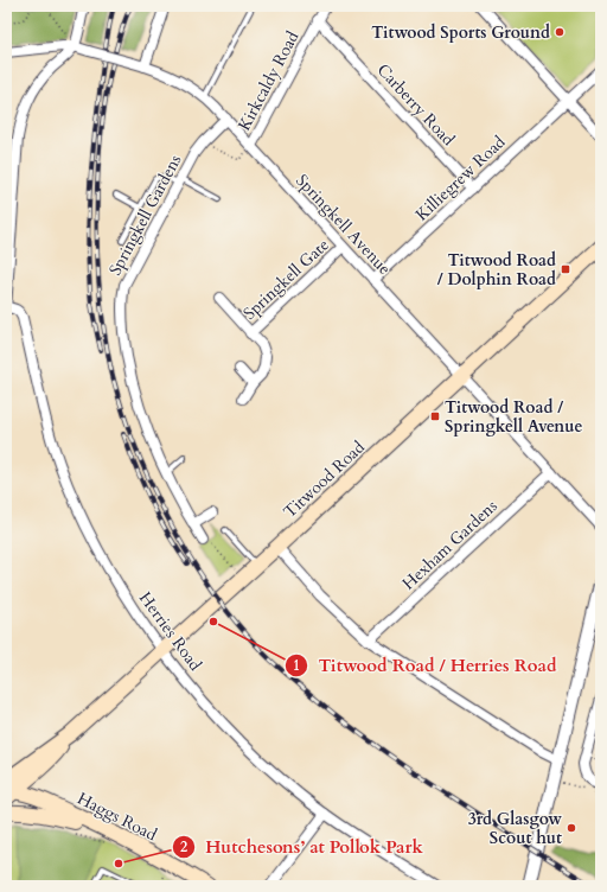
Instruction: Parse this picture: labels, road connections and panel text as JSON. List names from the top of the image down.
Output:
{
  "streets": {
    "main road": ["Titwood Road", "Haggs Road"],
    "street": [
      "Kirkcaldy Road",
      "Carberry Road",
      "Killiegrew Road",
      "Springkell Gardens",
      "Springkell Avenue",
      "Springkell Gate",
      "Hexham Gardens",
      "Herries Road"
    ]
  },
  "crossings": [
    ["Kirkcaldy Road", "Carberry Road"],
    ["Kirkcaldy Road", "Springkell Avenue"],
    ["Carberry Road", "Killiegrew Road"],
    ["Killiegrew Road", "Springkell Avenue"],
    ["Springkell Gardens", "Springkell Avenue"],
    ["Springkell Avenue", "Springkell Gate"],
    ["Springkell Avenue", "Titwood Road"],
    ["Springkell Avenue", "Hexham Gardens"],
    ["Titwood Road", "Herries Road"],
    ["Titwood Road", "Haggs Road"]
  ],
  "places": {
    "other": [
      "Titwood Sports Ground",
      "Titwood Road / Herries Road",
      "3rd Glasgow Scout hut",
      "Hutchesons’ at Pollok Park"
    ],
    "transit": ["Titwood Road / Dolphin Road", "Titwood Road / Springkell Avenue"]
  }
}
